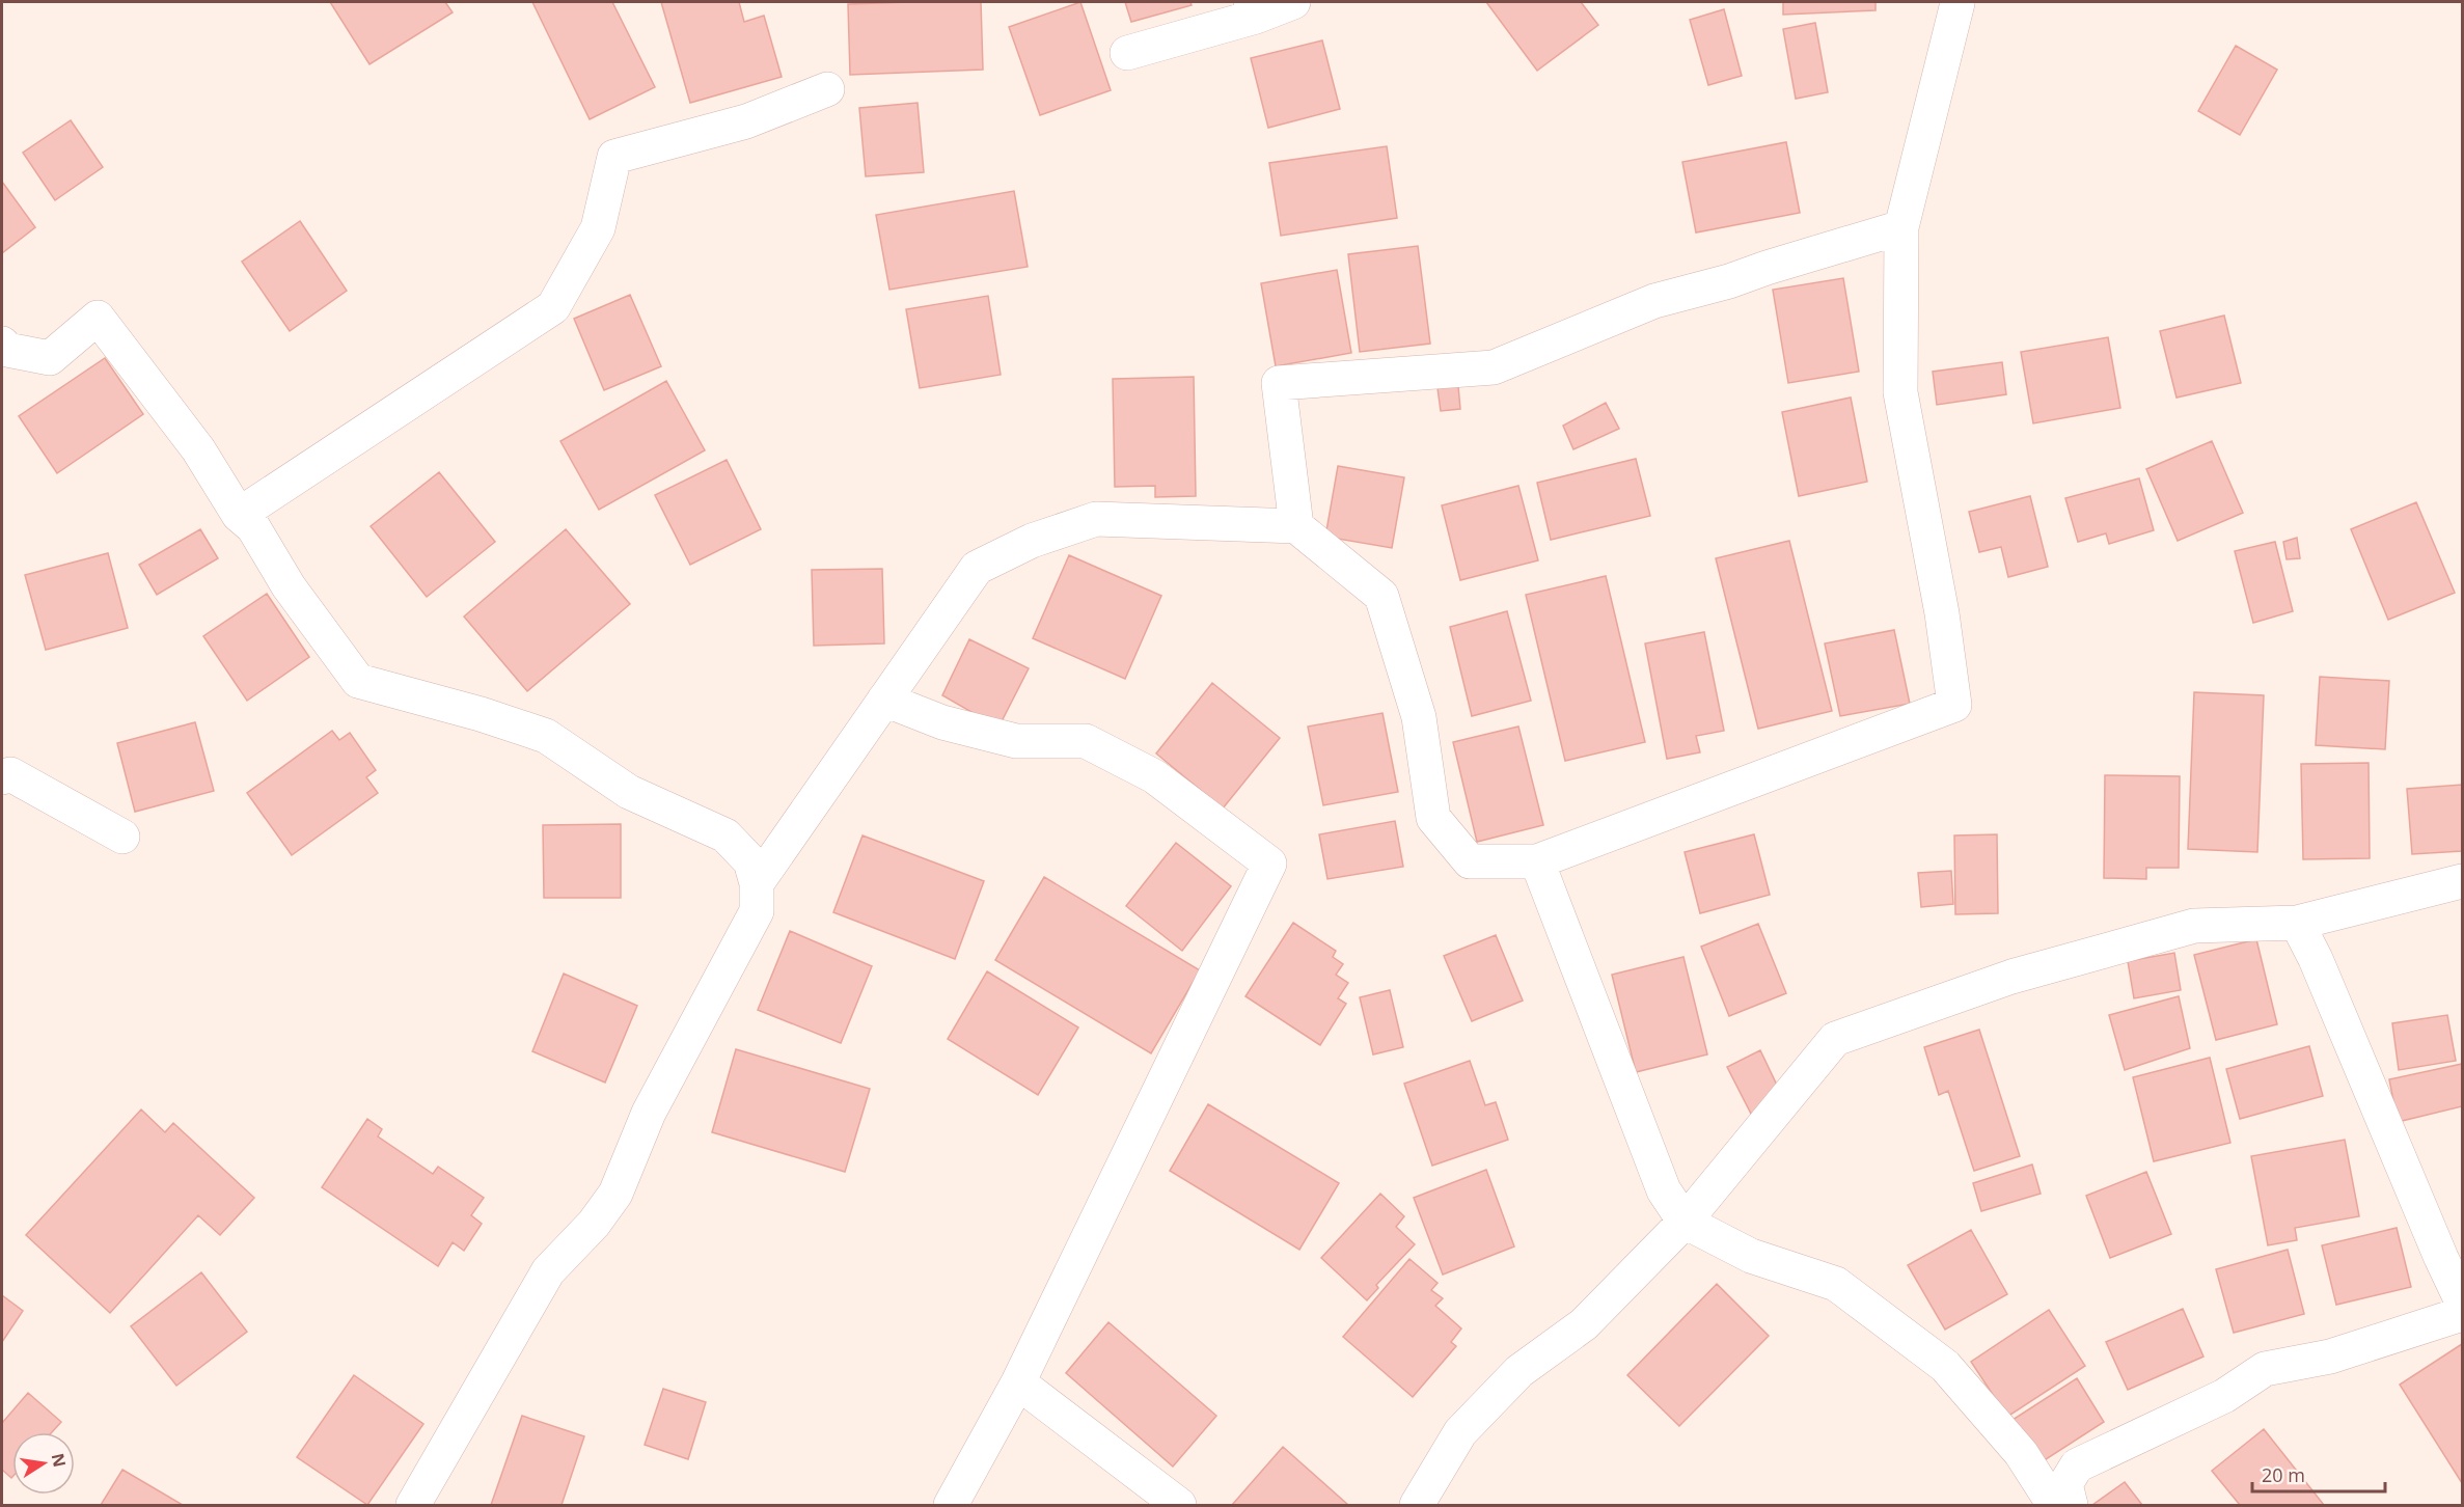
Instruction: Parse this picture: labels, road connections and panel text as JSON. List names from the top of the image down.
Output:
{
  "scale_bar": "20 m",
  "north": "right"
}
